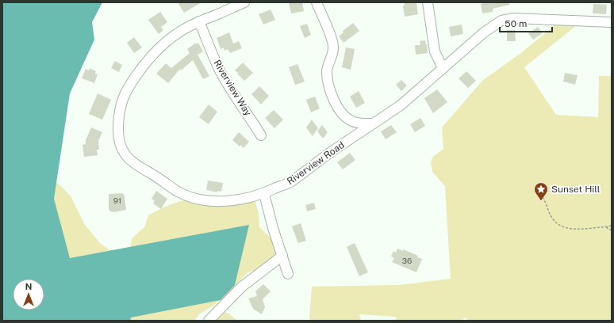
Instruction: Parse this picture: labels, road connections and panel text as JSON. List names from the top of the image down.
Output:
{
  "streets": {
    "street": ["Riverview Way", "Riverview Road"]
  },
  "crossings": [
    ["Riverview Way", "Riverview Road"]
  ],
  "places": {
    "place": ["Sunset Hill"]
  },
  "house_numbers": ["91", "36"],
  "scale_bar": "50 m",
  "north": "top"
}
